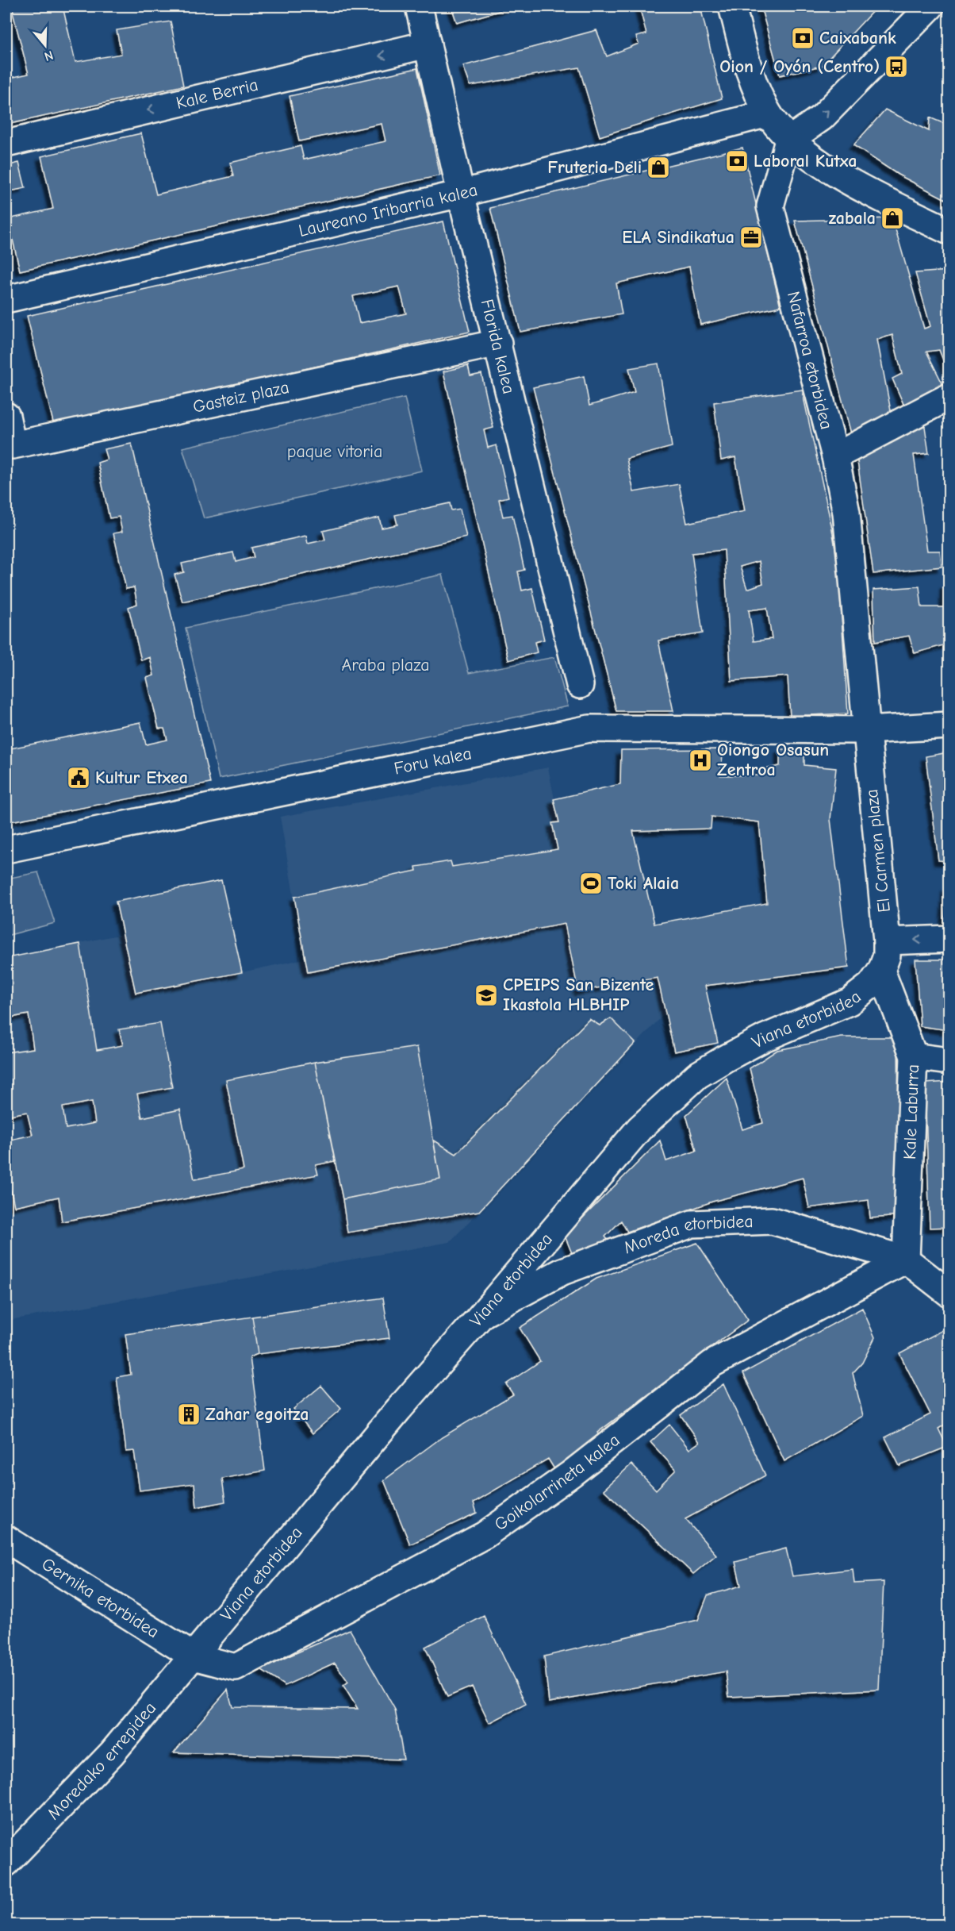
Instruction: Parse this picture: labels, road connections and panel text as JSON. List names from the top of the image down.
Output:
{
  "streets": {
    "street": [
      "Kale Berria",
      "Laureano Iribarria kalea",
      "Florida kalea",
      "Nafarroa etorbidea",
      "Gasteiz plaza",
      "Foru kalea",
      "El Carmen plaza",
      "Viana etorbidea",
      "Kale Laburra",
      "Moreda etorbidea",
      "Goikolarrineta kalea",
      "Gernika etorbidea",
      "Moredako errepidea"
    ]
  },
  "crossings": [
    ["Kale Berria", "Florida kalea"],
    ["Laureano Iribarria kalea", "Florida kalea"],
    ["Florida kalea", "Gasteiz plaza"],
    ["Nafarroa etorbidea", "Foru kalea"],
    ["Nafarroa etorbidea", "El Carmen plaza"],
    ["Foru kalea", "El Carmen plaza"],
    ["El Carmen plaza", "Viana etorbidea"],
    ["El Carmen plaza", "Kale Laburra"],
    ["Viana etorbidea", "Kale Laburra"],
    ["Viana etorbidea", "Moreda etorbidea"],
    ["Viana etorbidea", "Goikolarrineta kalea"],
    ["Viana etorbidea", "Gernika etorbidea"],
    ["Viana etorbidea", "Moredako errepidea"],
    ["Kale Laburra", "Moreda etorbidea"],
    ["Kale Laburra", "Goikolarrineta kalea"],
    ["Moreda etorbidea", "Goikolarrineta kalea"],
    ["Goikolarrineta kalea", "Gernika etorbidea"],
    ["Goikolarrineta kalea", "Moredako errepidea"],
    ["Gernika etorbidea", "Moredako errepidea"]
  ],
  "one_way": ["Kale Berria"],
  "parks": ["paque vitoria", "Araba plaza"],
  "places": {
    "bank": ["Caixabank", "Laboral Kutxa"],
    "bus stop": ["Oion / Oyón (Centro)"],
    "shop": ["Fruteria Deli", "zabala"],
    "office": ["ELA Sindikatua"],
    "hospital": ["Oiongo Osasun Zentroa"],
    "public building": ["Kultur Etxea"],
    "sports": ["Toki Alaia"],
    "school or university": ["CPEIPS San Bizente Ikastola HLBHIP"],
    "building": ["Zahar egoitza"]
  },
  "north": "bottom"
}
